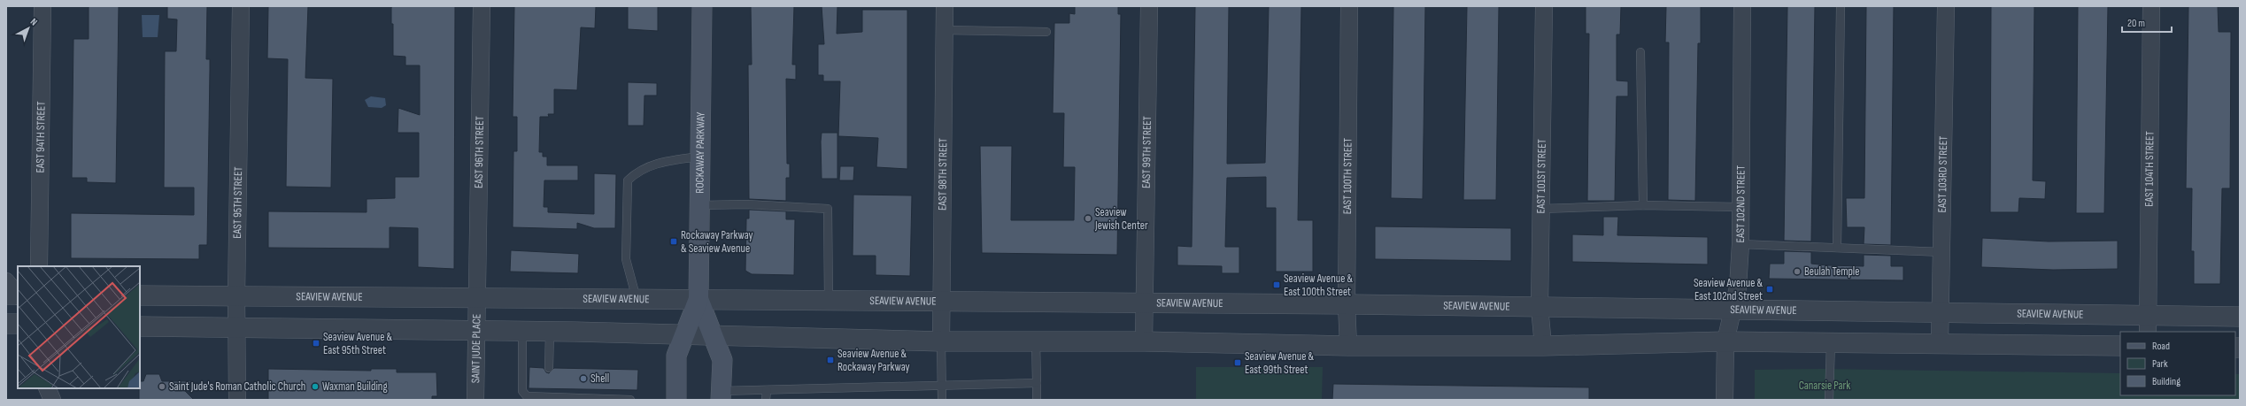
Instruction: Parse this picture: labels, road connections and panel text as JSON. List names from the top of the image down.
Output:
{
  "streets": {
    "main road": ["ROCKAWAY PARKWAY"],
    "street": [
      "EAST 94TH STREET",
      "EAST 96TH STREET",
      "EAST 99TH STREET",
      "EAST 104TH STREET",
      "EAST 98TH STREET",
      "EAST 103RD STREET",
      "EAST 100TH STREET",
      "EAST 101ST STREET",
      "EAST 95TH STREET",
      "EAST 102ND STREET",
      "SEAVIEW AVENUE",
      "SAINT JUDE PLACE"
    ]
  },
  "crossings": [
    ["EAST 96TH STREET", "SEAVIEW AVENUE"],
    ["EAST 96TH STREET", "SAINT JUDE PLACE"],
    ["EAST 99TH STREET", "SEAVIEW AVENUE"],
    ["ROCKAWAY PARKWAY", "SEAVIEW AVENUE"],
    ["EAST 104TH STREET", "SEAVIEW AVENUE"],
    ["EAST 98TH STREET", "SEAVIEW AVENUE"],
    ["EAST 103RD STREET", "SEAVIEW AVENUE"],
    ["EAST 100TH STREET", "SEAVIEW AVENUE"],
    ["EAST 101ST STREET", "SEAVIEW AVENUE"],
    ["EAST 95TH STREET", "SEAVIEW AVENUE"],
    ["EAST 102ND STREET", "SEAVIEW AVENUE"],
    ["SEAVIEW AVENUE", "SAINT JUDE PLACE"]
  ],
  "parks": ["Canarsie Park"],
  "places": {
    "other": [
      "Seaview Jewish Center",
      "Beulah Temple",
      "Shell",
      "Saint Jude's Roman Catholic Church",
      "Waxman Building"
    ],
    "transit": [
      "Rockaway Parkway & Seaview Avenue",
      "Seaview Avenue & East 100th Street",
      "Seaview Avenue & East 102nd Street",
      "Seaview Avenue & East 95th Street",
      "Seaview Avenue & Rockaway Parkway",
      "Seaview Avenue & East 99th Street"
    ]
  },
  "legend": ["Road", "Park", "Building"],
  "scale_bar": "20 m",
  "north": "top right"
}
